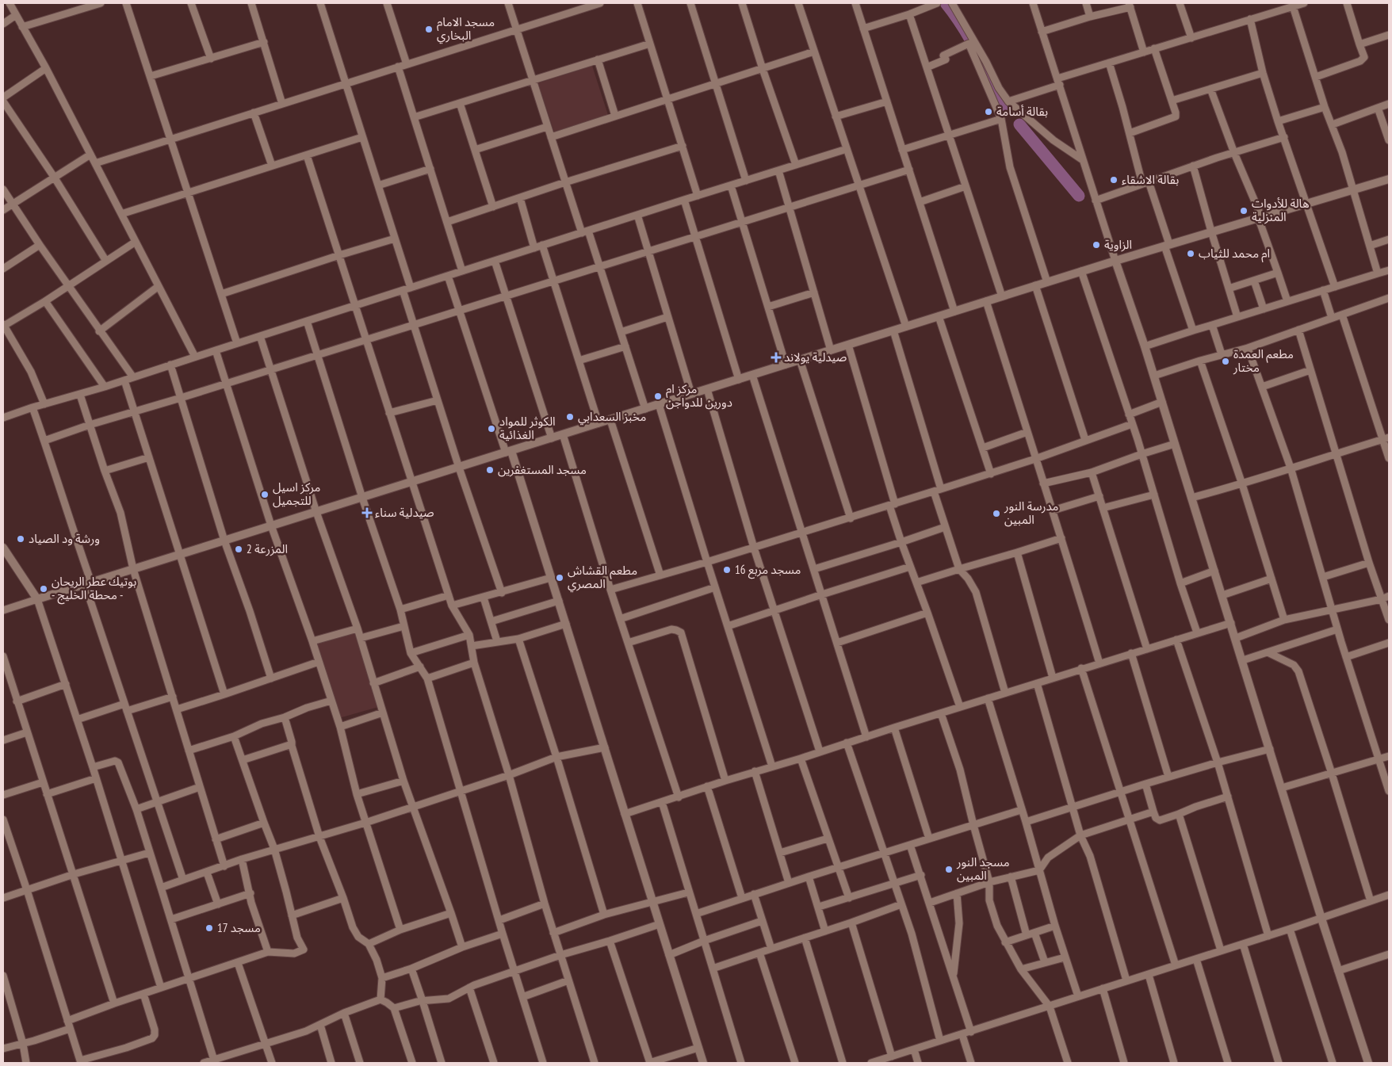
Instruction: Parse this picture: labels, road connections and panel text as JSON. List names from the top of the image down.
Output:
{
  "places": {
    "other": [
      "مسجد الامام البخاري",
      "بقالة أسامة",
      "بقالة الاشقاء",
      "هالة للأدوات المنزلية",
      "الزاوية",
      "ام محمد للثياب",
      "مطعم العمدة مختار",
      "مركز ام دورين للدواجن",
      "مخبز السعدابي",
      "الكوثر للمواد الغذائية",
      "مسجد المستغفرين",
      "مركز اسيل للتجميل",
      "مدرسة النور المبين",
      "ورشة ود الصياد",
      "المزرعة 2",
      "مسجد مربع 16",
      "مطعم القشاش المصري",
      "بوتيك عطر الريحان - محطة الخليج -",
      "مسجد النور المبين",
      "مسجد 17"
    ],
    "health": ["صيدلية يولاند", "صيدلية سناء"]
  }
}
